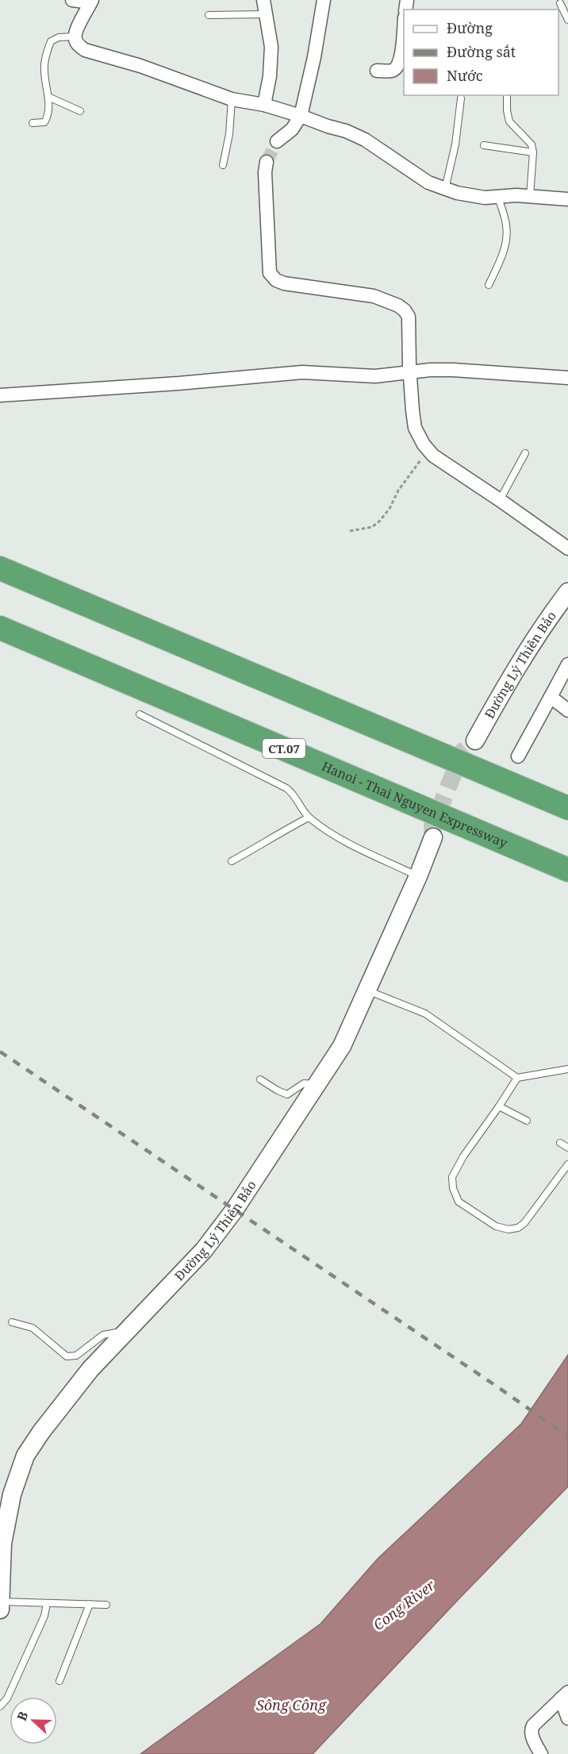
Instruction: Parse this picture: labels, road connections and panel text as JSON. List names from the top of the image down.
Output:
{
  "streets": {
    "highway": ["CT.07", "Hanoi - Thai Nguyen Expressway"],
    "main road": ["Đường Lý Thiên Bảo"]
  },
  "water": ["Cong River", "Sông Công"],
  "legend": ["Đường", "Đường sắt", "Nước"],
  "north": "left"
}
